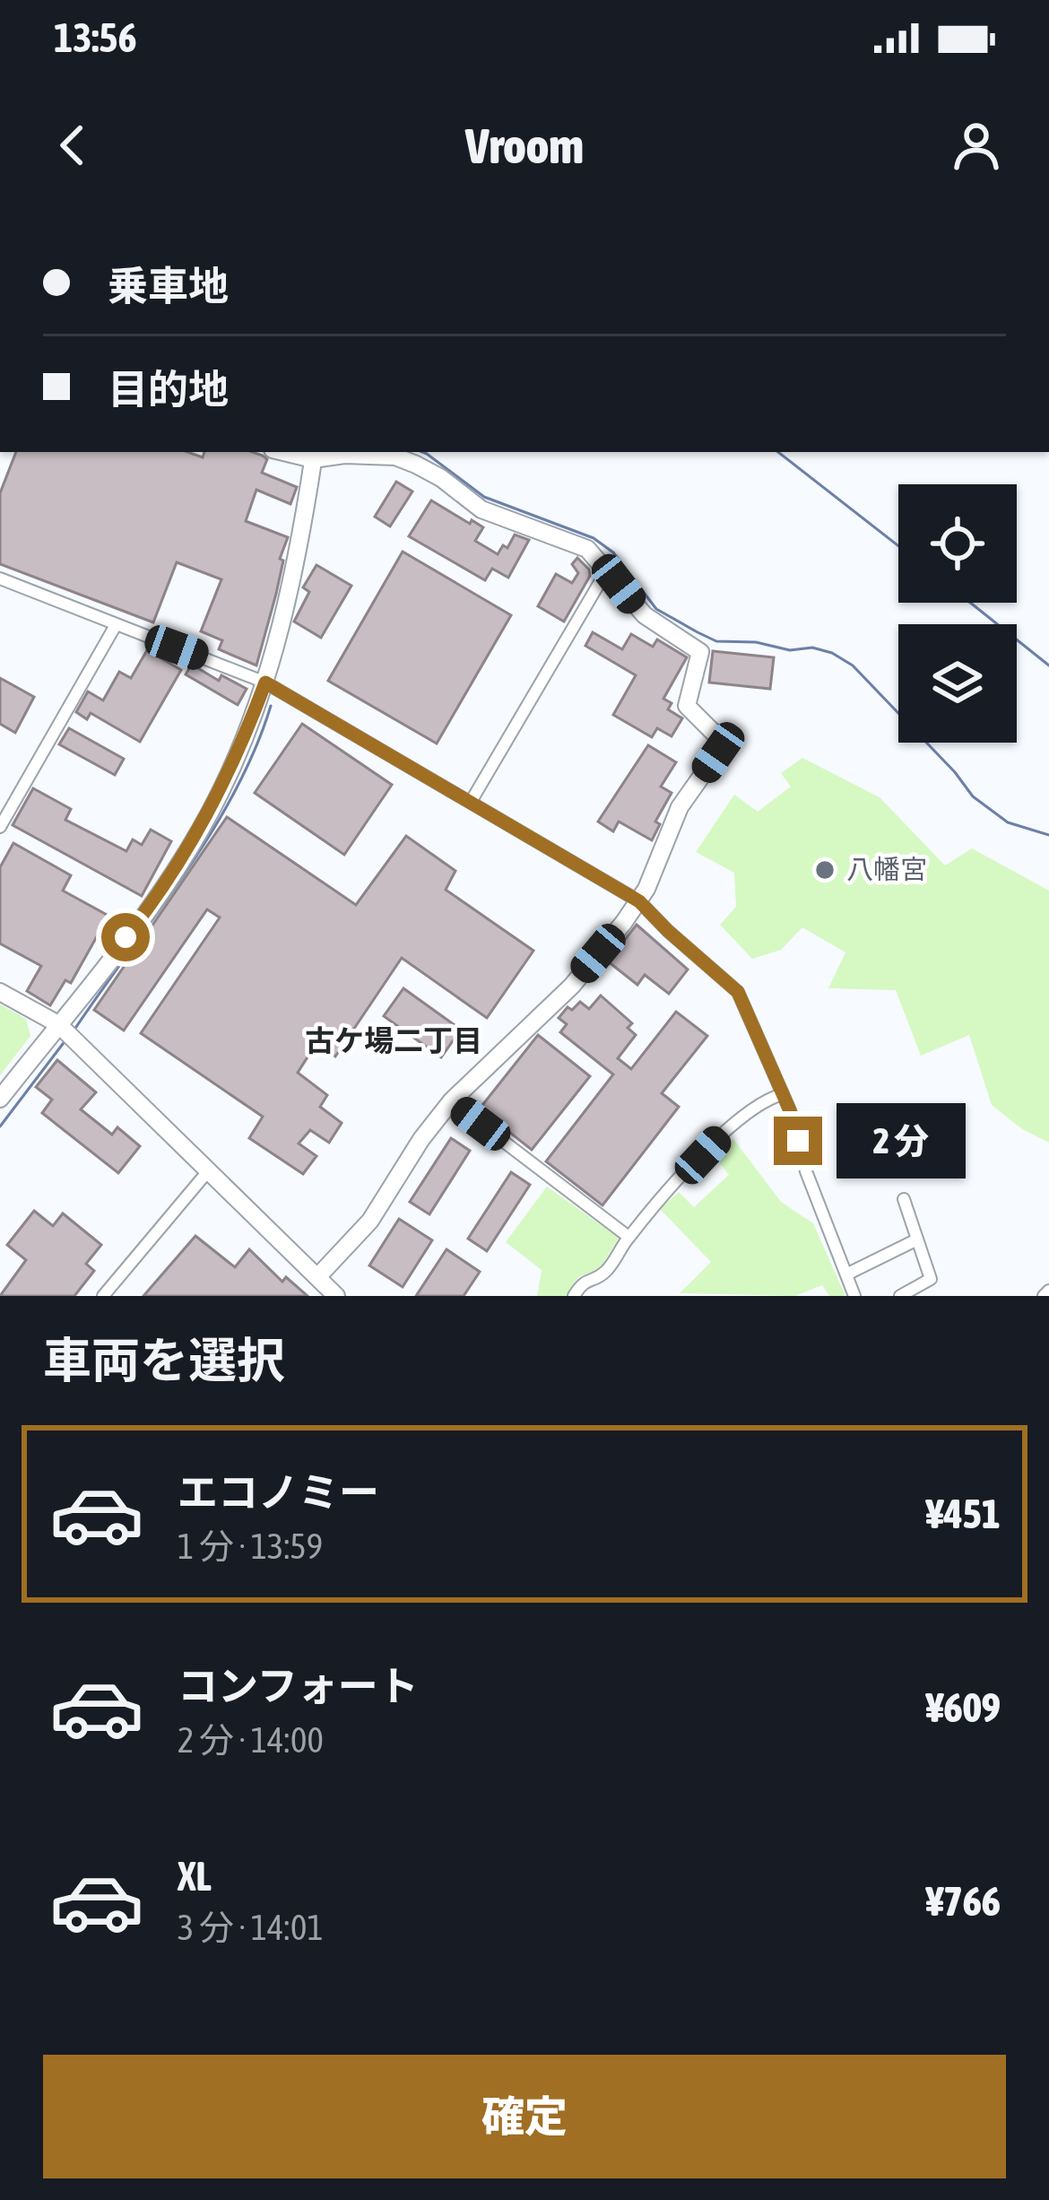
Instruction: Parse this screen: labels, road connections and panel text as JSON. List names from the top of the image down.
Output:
{
  "districts": ["古ケ場二丁目"],
  "places": ["八幡宮"],
  "page": {
    "status": "13:56",
    "header": "Vroom",
    "banner": ["乗車地", "目的地"],
    "bubble": "2 分",
    "heading": "車両を選択",
    "list": [
      {
        "name": "エコノミー",
        "note": "1 分 · 13:59",
        "value": "¥451"
      },
      {
        "name": "コンフォート",
        "note": "2 分 · 14:00",
        "value": "¥609"
      },
      {
        "name": "XL",
        "note": "3 分 · 14:01",
        "value": "¥766"
      }
    ],
    "buttons": "確定"
  }
}
